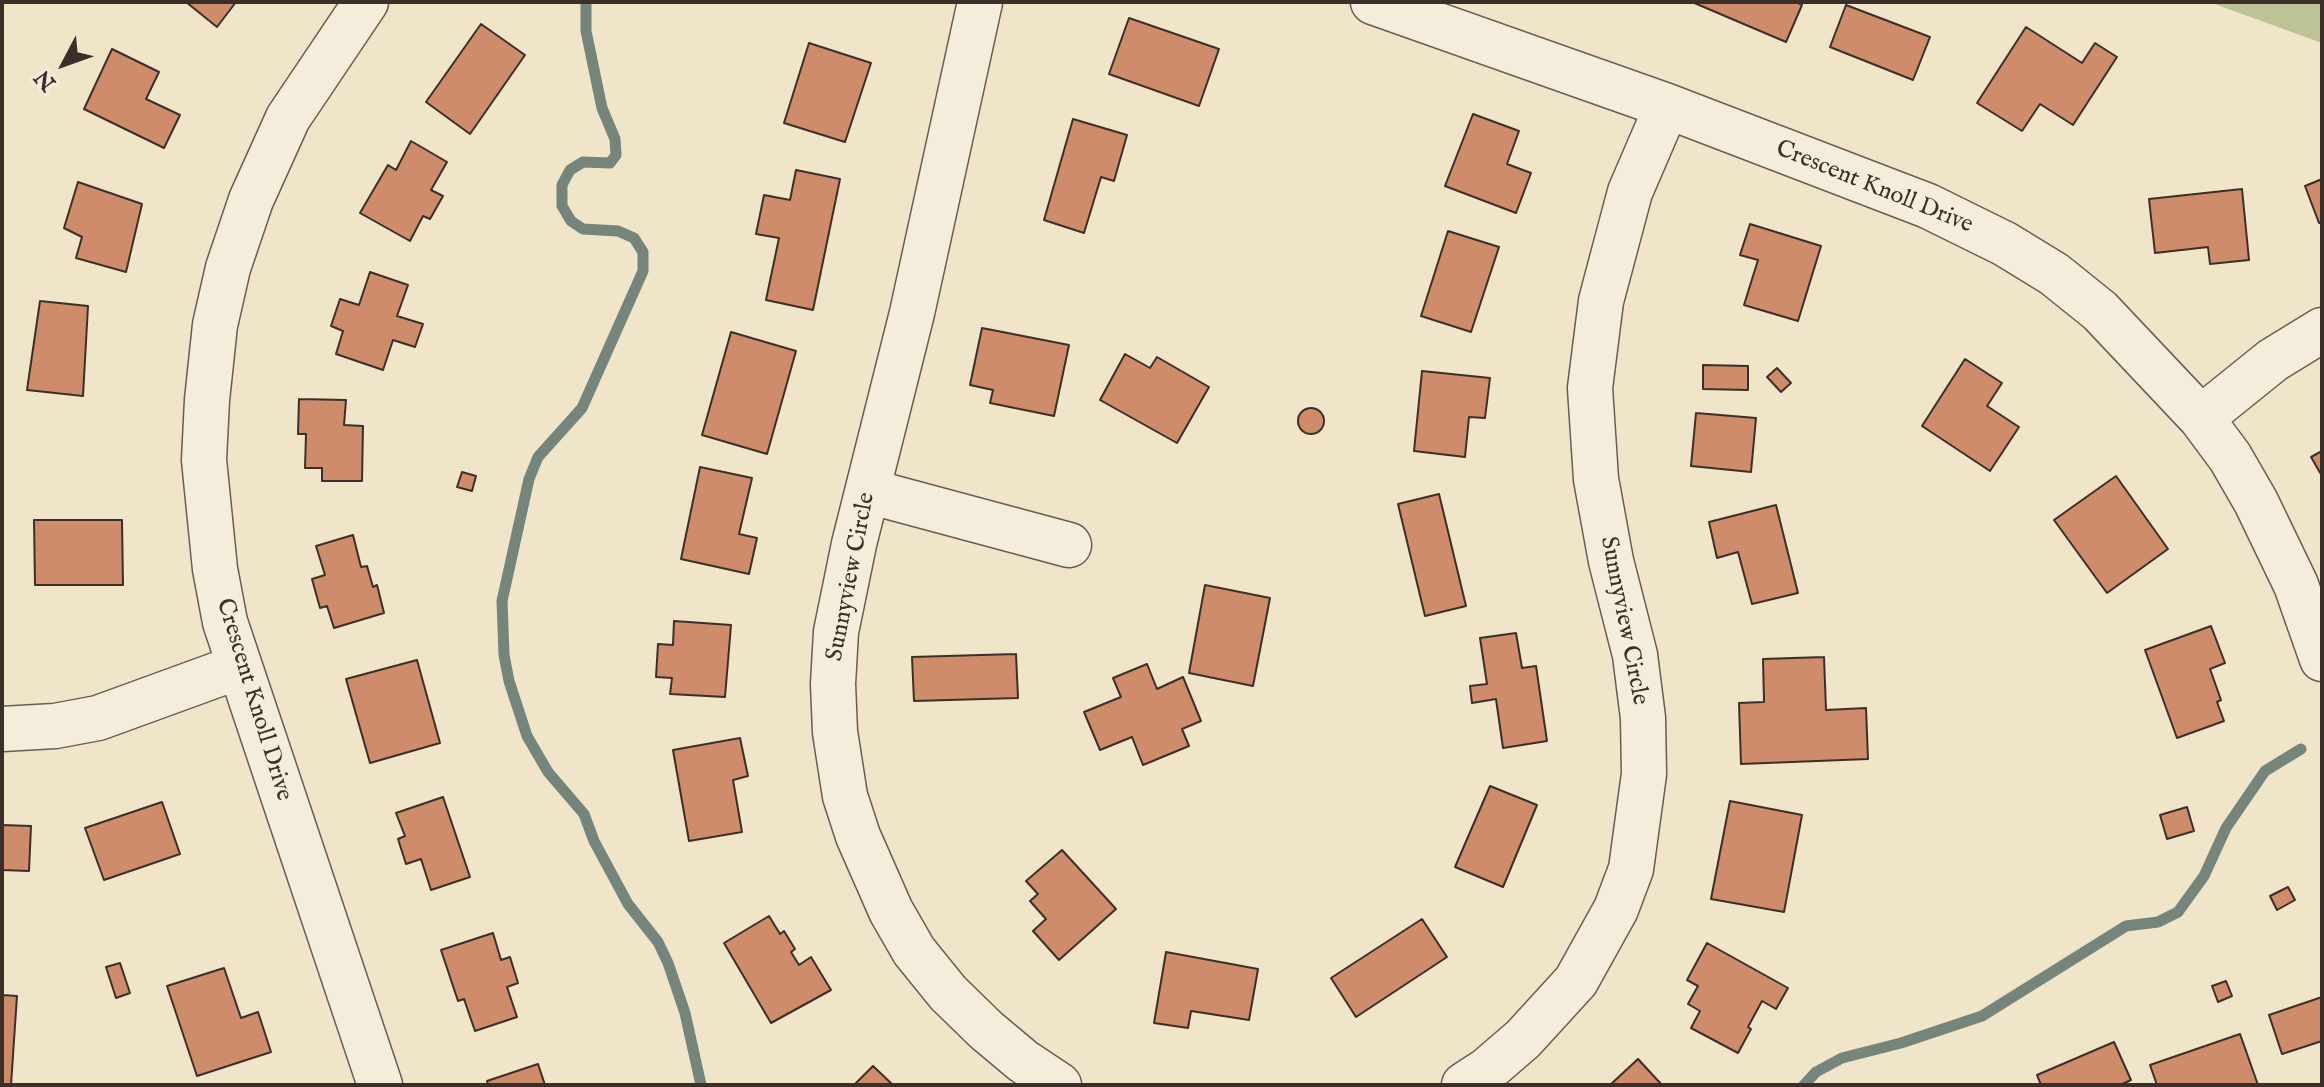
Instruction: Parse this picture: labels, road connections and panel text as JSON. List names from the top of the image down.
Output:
{
  "streets": {
    "street": ["Crescent Knoll Drive", "Sunnyview Circle"]
  },
  "crossings": [
    ["Crescent Knoll Drive", "Sunnyview Circle"]
  ],
  "north": "bottom left"
}
